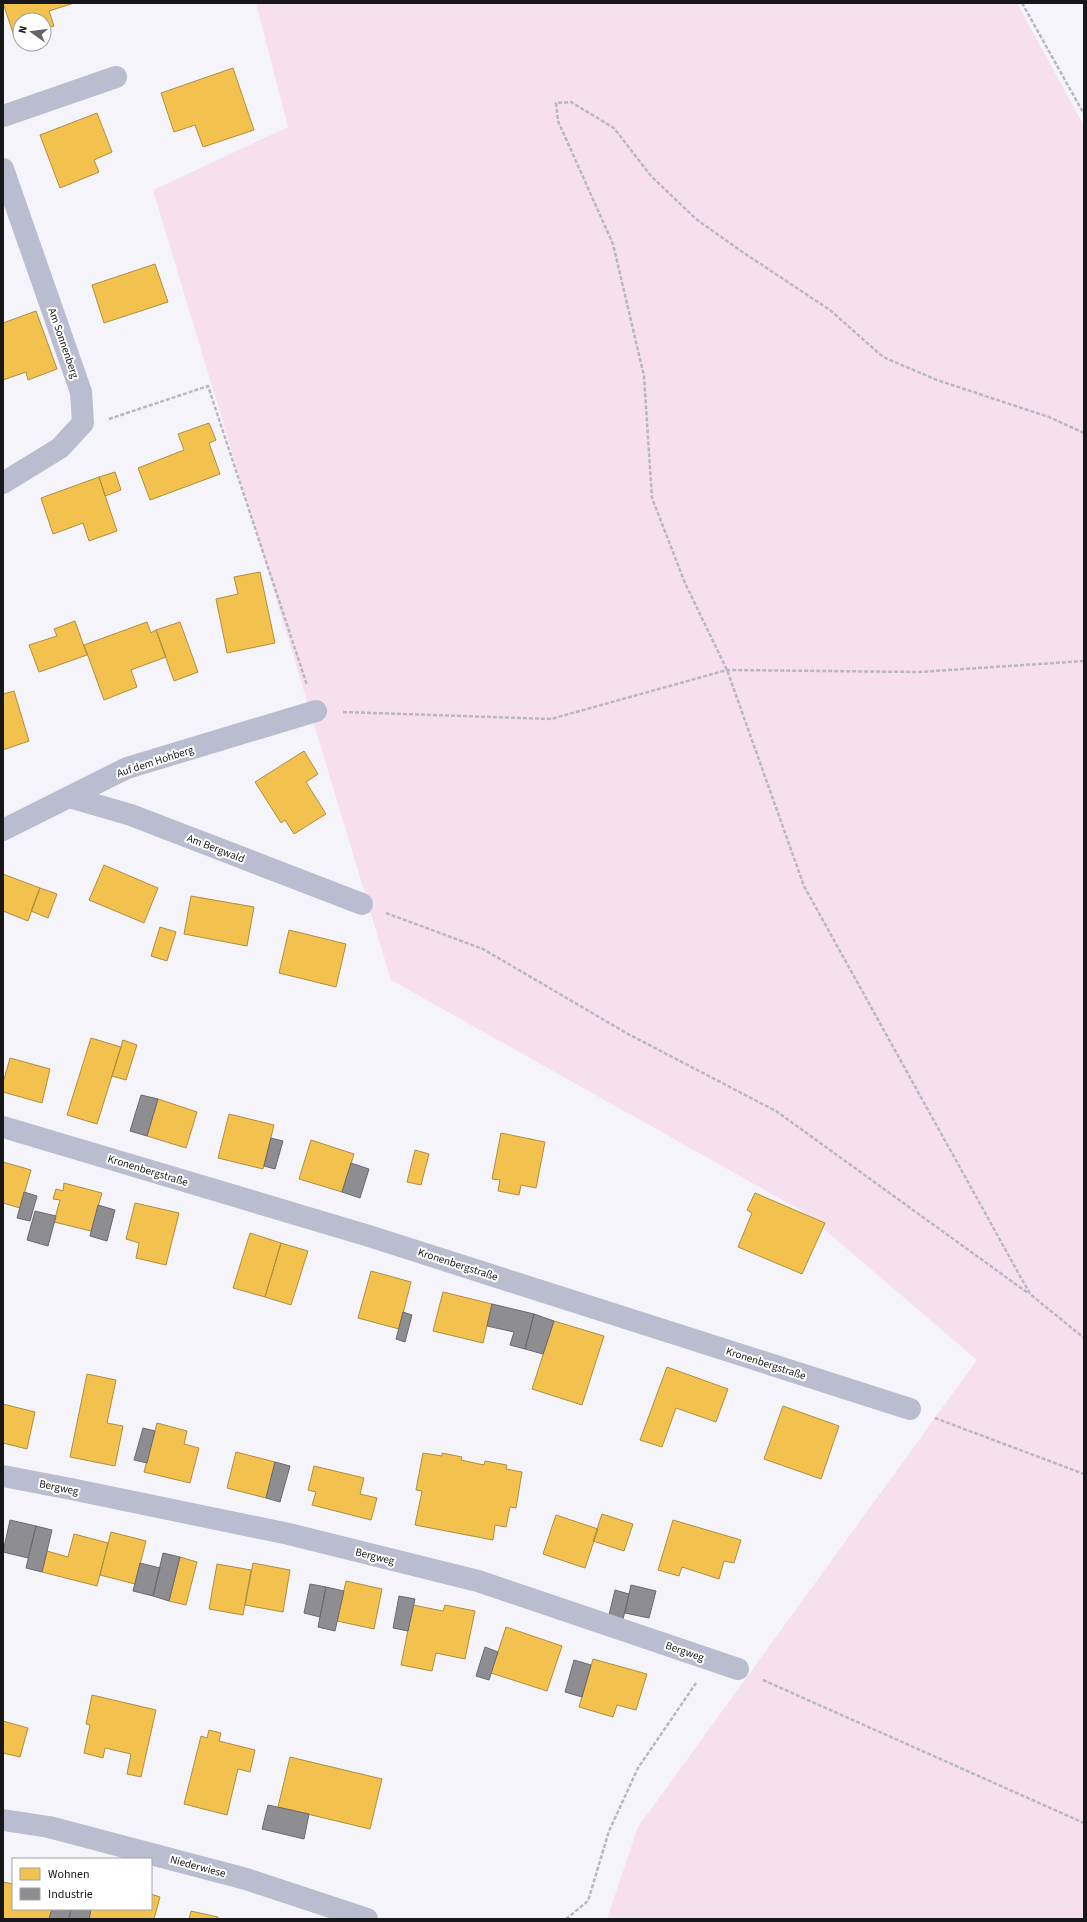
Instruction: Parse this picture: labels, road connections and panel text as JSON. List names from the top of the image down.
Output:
{
  "streets": {
    "street": [
      "Am Sonnenberg",
      "Auf dem Hohberg",
      "Am Bergwald",
      "Kronenbergstraße",
      "Bergweg",
      "Niederwiese"
    ]
  },
  "crossings": [
    ["Auf dem Hohberg", "Am Bergwald"]
  ],
  "legend": ["Wohnen", "Industrie"],
  "north": "left"
}
